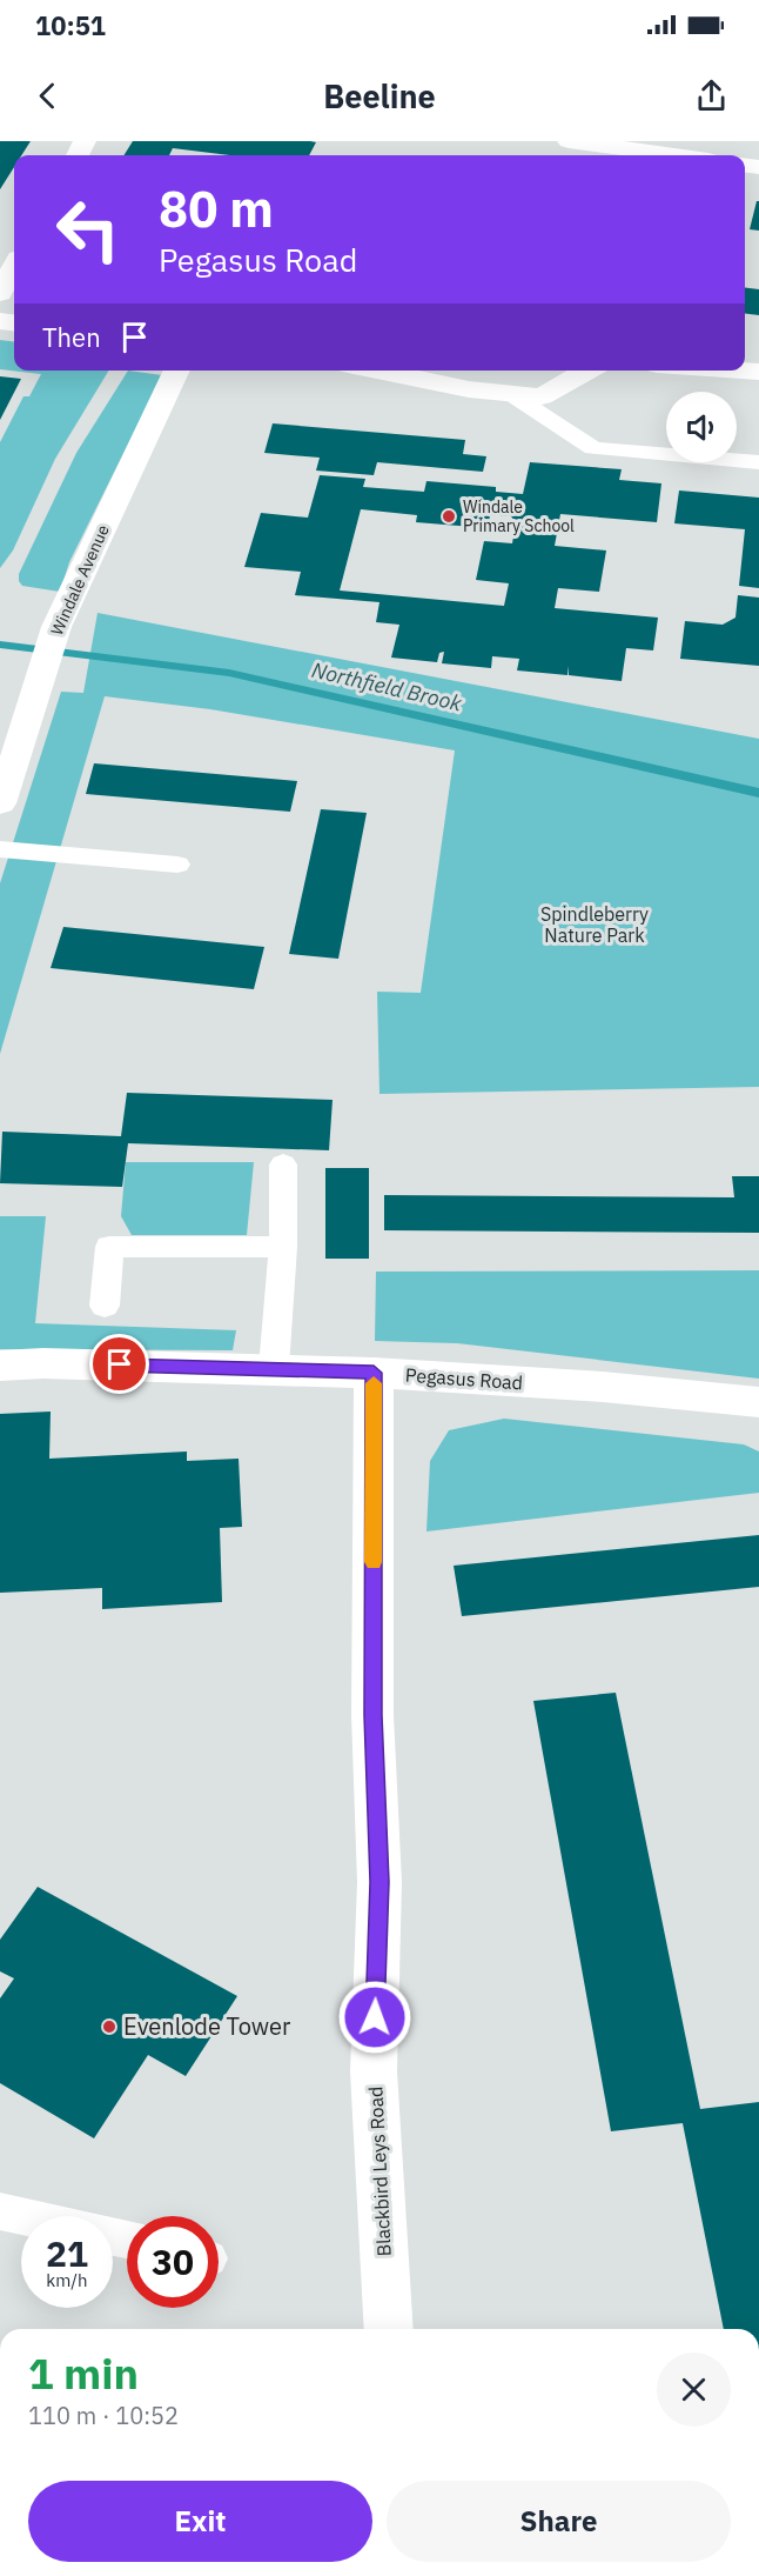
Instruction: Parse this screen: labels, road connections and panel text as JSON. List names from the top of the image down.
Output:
{
  "streets": {
    "street": ["Windale Avenue", "Pegasus Road", "Blackbird Leys Road"]
  },
  "crossings": [
    ["Pegasus Road", "Blackbird Leys Road"]
  ],
  "water": ["Northfield Brook"],
  "parks": ["Spindleberry Nature Park"],
  "places": ["Windale Primary School", "Evenlode Tower"],
  "page": {
    "status": "10:51",
    "header": "Beeline",
    "turn": ["80 m", "Pegasus Road"],
    "then": "Then",
    "speed": "21 km/h",
    "limit": "30",
    "heading": ["1 min", "110 m · 10:52"],
    "buttons": ["Exit", "Share"]
  }
}
